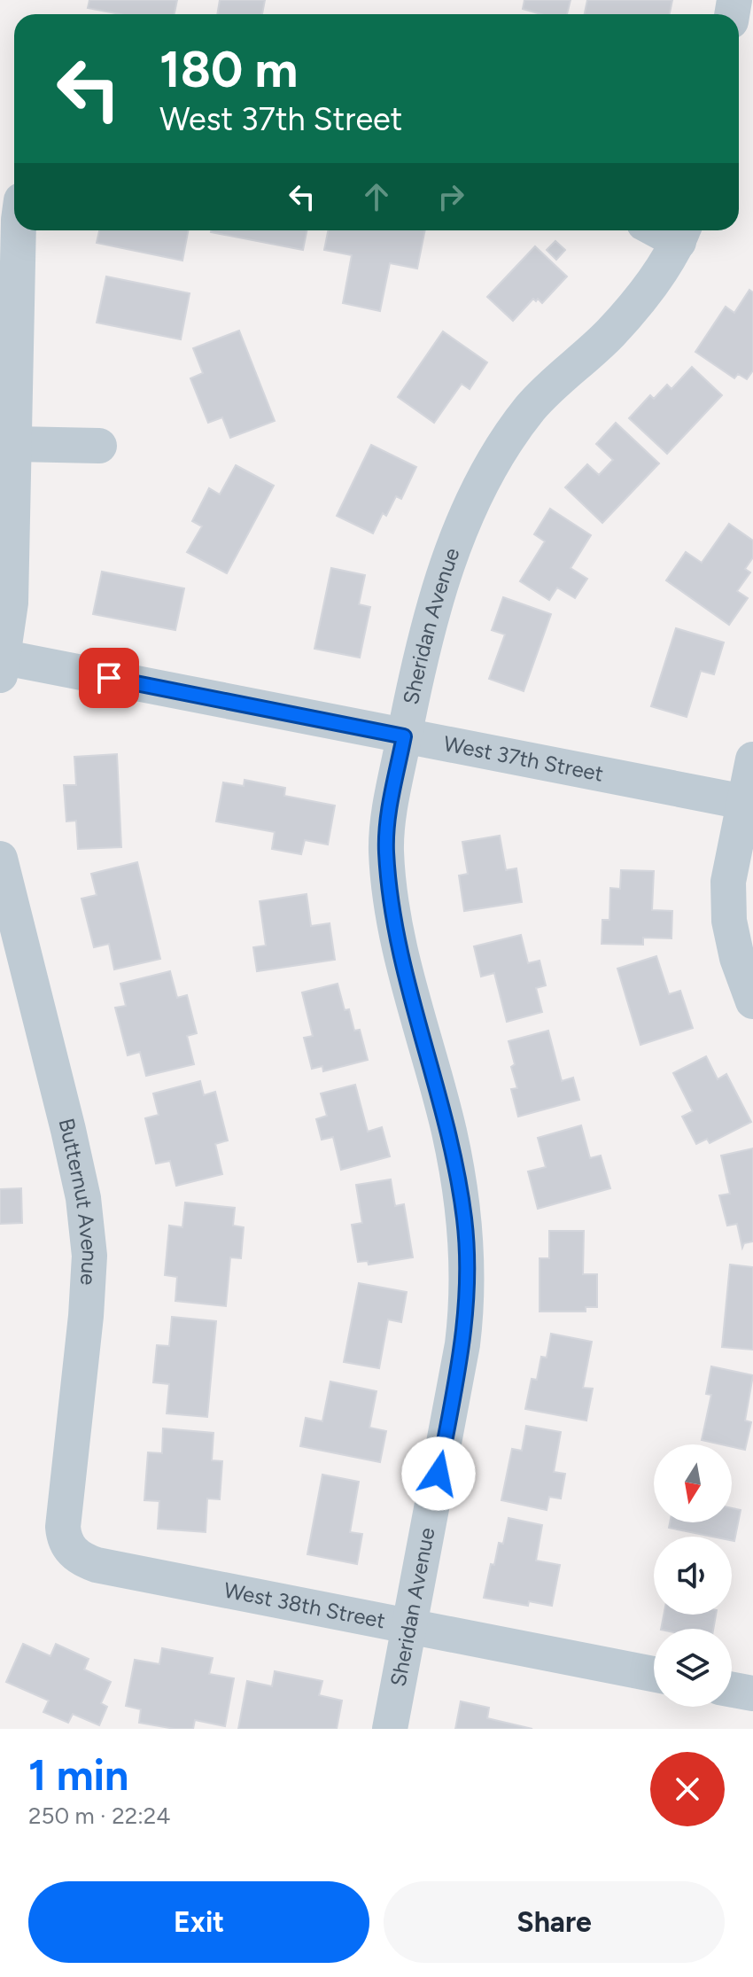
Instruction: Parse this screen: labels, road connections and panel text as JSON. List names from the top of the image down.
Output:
{
  "streets": {
    "street": [
      "Sheridan Avenue",
      "West 37th Street",
      "Butternut Avenue",
      "West 38th Street"
    ]
  },
  "crossings": [
    ["Sheridan Avenue", "West 37th Street"],
    ["Sheridan Avenue", "West 38th Street"],
    ["Butternut Avenue", "West 38th Street"]
  ],
  "north": "bottom",
  "page": {
    "turn": ["180 m", "West 37th Street"],
    "heading": ["1 min", "250 m · 22:24"],
    "buttons": ["Exit", "Share"]
  }
}
